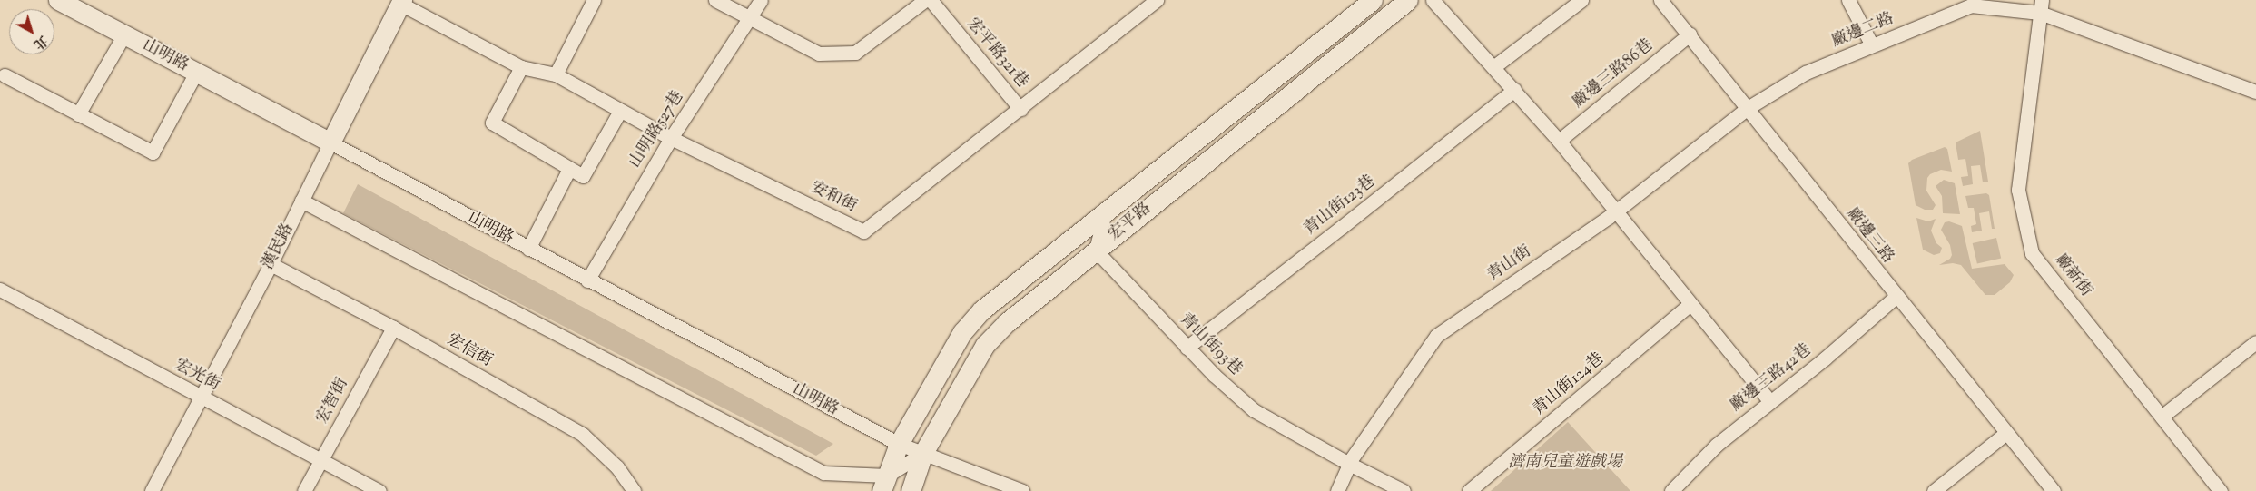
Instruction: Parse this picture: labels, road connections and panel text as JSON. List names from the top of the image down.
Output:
{
  "streets": {
    "street": [
      "廠邊二路",
      "宏平路321巷",
      "山明路",
      "廠邊三路86巷",
      "山明路527巷",
      "安和街",
      "青山街123巷",
      "宏平路",
      "廠邊三路",
      "漢民路",
      "青山街",
      "廠新街",
      "青山街93巷",
      "宏信街",
      "宏光街",
      "廠邊三路42巷",
      "青山街124巷",
      "宏智街"
    ]
  },
  "crossings": [
    ["廠邊二路", "廠邊三路"],
    ["廠邊二路", "青山街"],
    ["廠邊二路", "廠新街"],
    ["宏平路321巷", "安和街"],
    ["山明路", "山明路527巷"],
    ["山明路", "宏平路"],
    ["山明路", "漢民路"],
    ["廠邊三路86巷", "廠邊三路"],
    ["山明路527巷", "安和街"],
    ["安和街", "漢民路"],
    ["青山街123巷", "青山街93巷"],
    ["宏平路", "青山街93巷"],
    ["廠邊三路", "青山街"],
    ["廠邊三路", "廠邊三路42巷"],
    ["漢民路", "宏信街"],
    ["漢民路", "宏光街"],
    ["青山街", "青山街93巷"],
    ["宏信街", "宏智街"],
    ["宏光街", "宏智街"]
  ],
  "parks": ["濟南兒童遊戲場"],
  "north": "bottom right"
}
